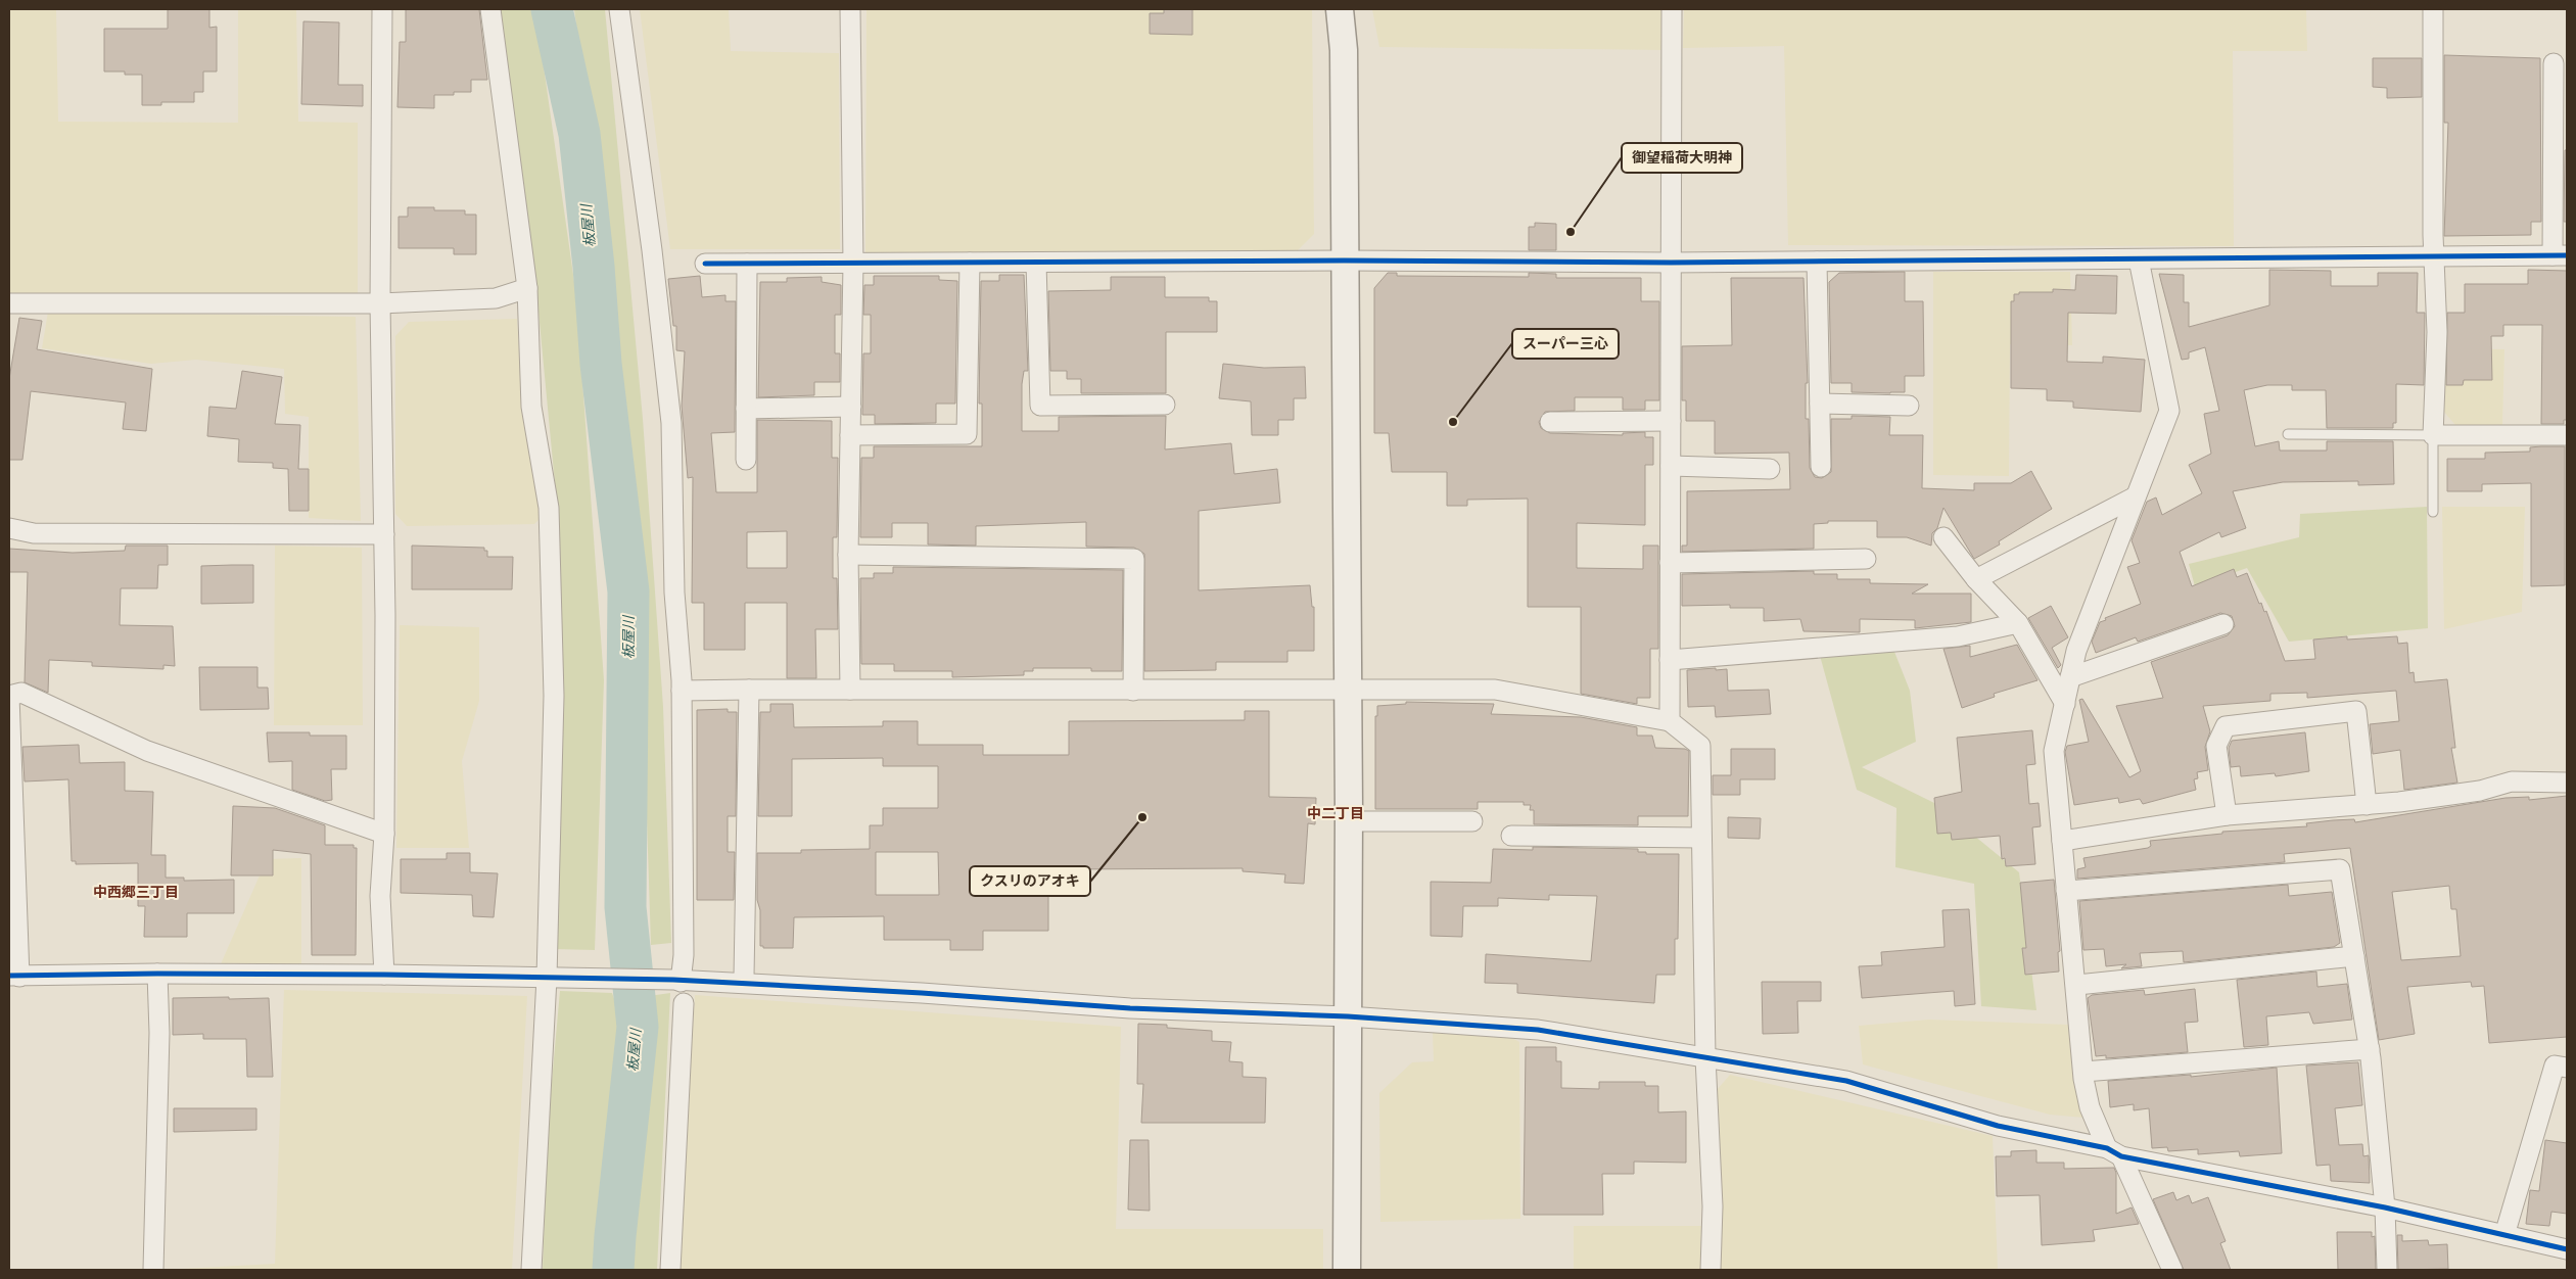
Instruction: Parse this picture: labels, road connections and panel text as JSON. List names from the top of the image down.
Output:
{
  "districts": ["中二丁目", "中西郷三丁目"],
  "water": ["板屋川"],
  "places": ["御望稲荷大明神", "スーパー三心", "クスリのアオキ"]
}
